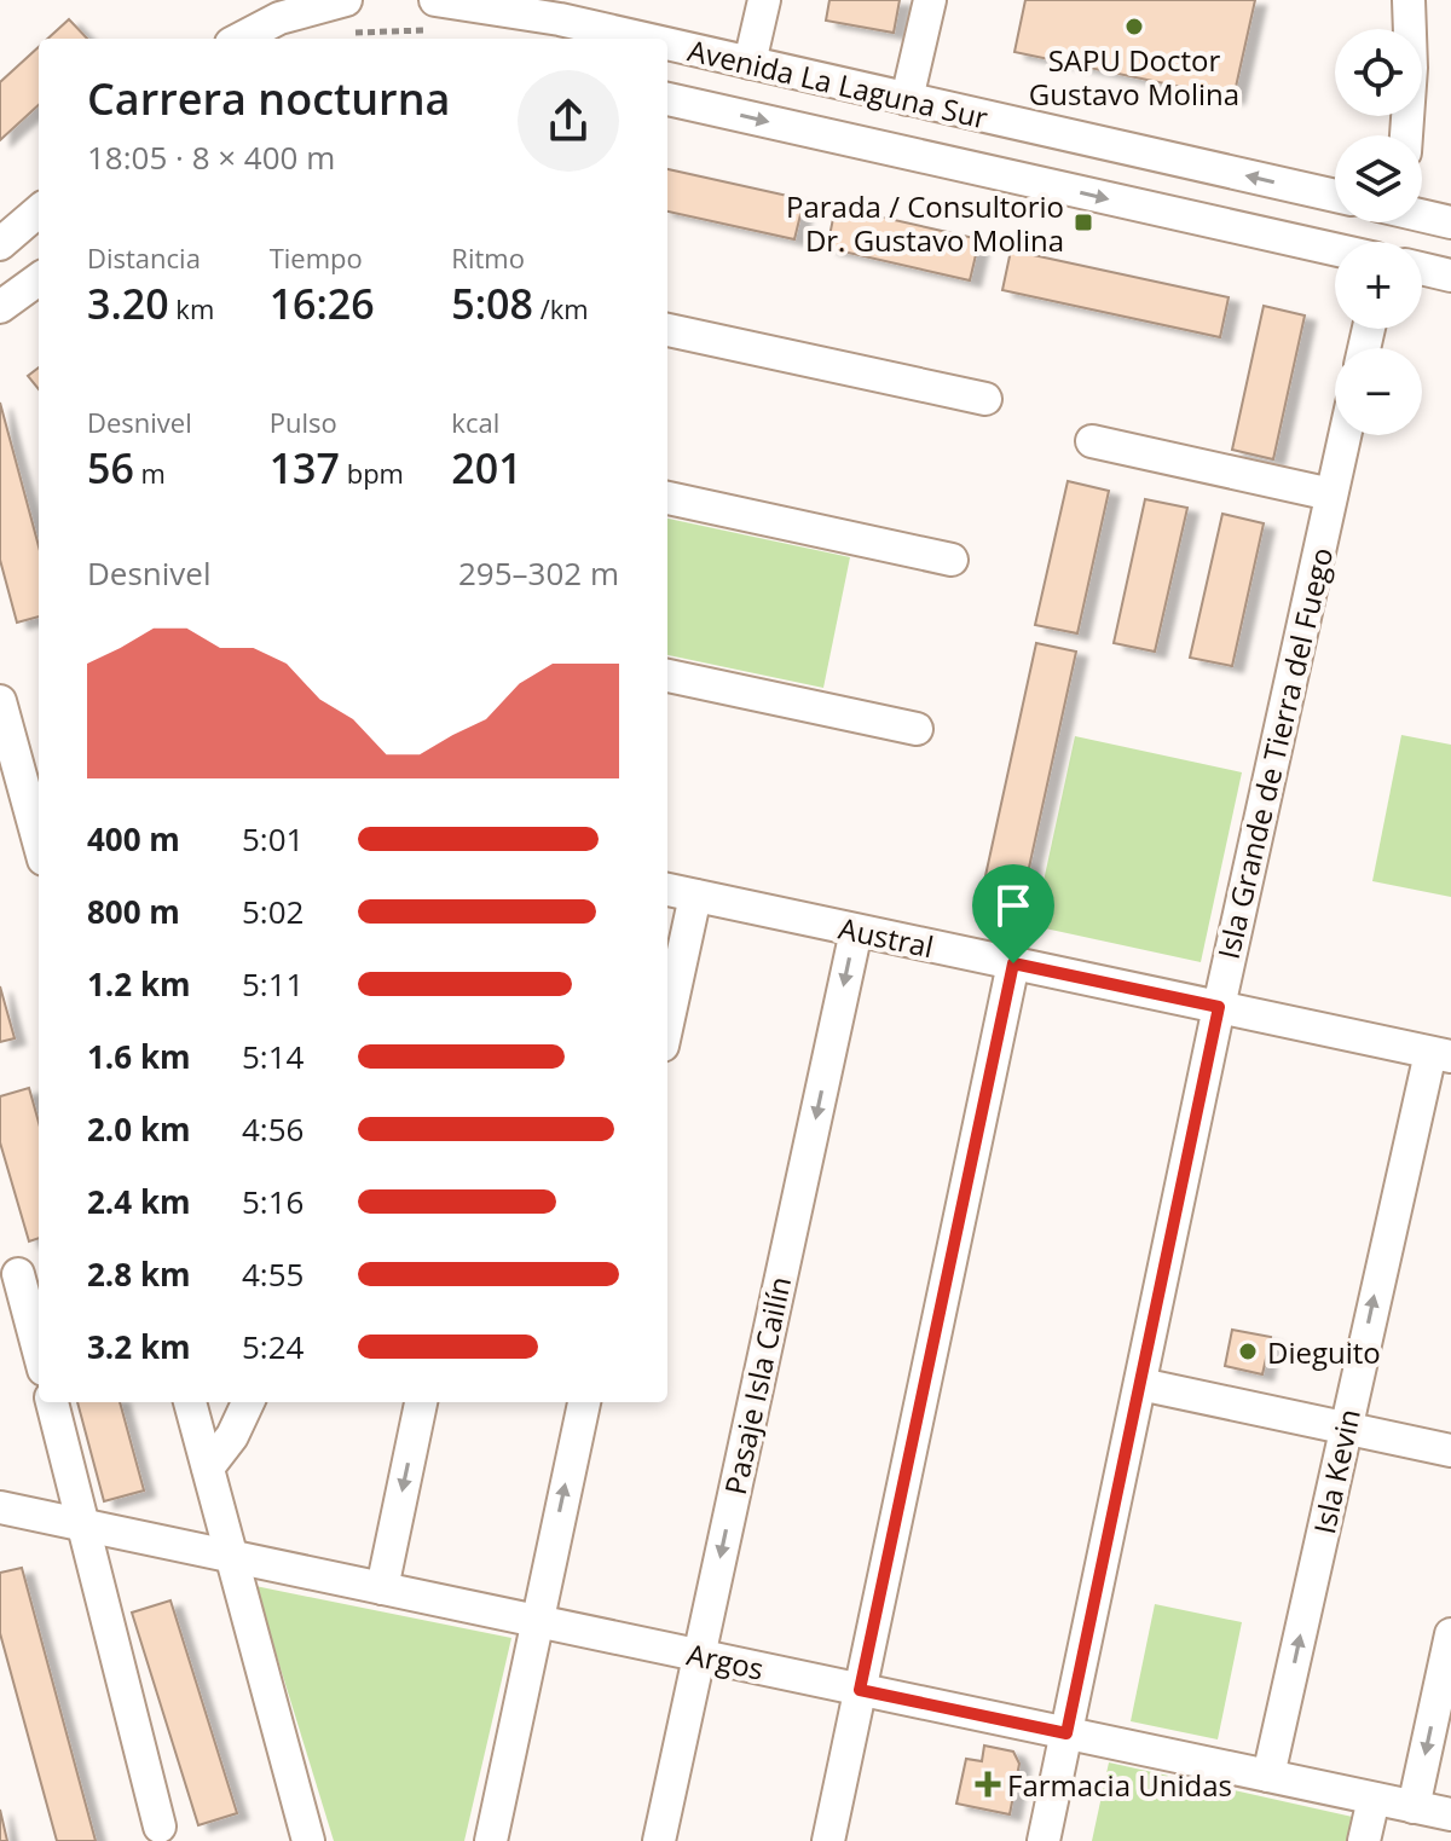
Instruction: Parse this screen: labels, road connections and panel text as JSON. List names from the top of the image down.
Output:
{
  "streets": {
    "street": [
      "Avenida La Laguna Sur",
      "Isla Grande de Tierra del Fuego",
      "Austral",
      "Pasaje Isla Cailín",
      "Isla Kevin",
      "Argos"
    ]
  },
  "crossings": [
    ["Isla Grande de Tierra del Fuego", "Austral"],
    ["Isla Grande de Tierra del Fuego", "Argos"],
    ["Austral", "Pasaje Isla Cailín"],
    ["Austral", "Isla Kevin"],
    ["Pasaje Isla Cailín", "Argos"],
    ["Isla Kevin", "Argos"]
  ],
  "one_way": ["Isla Kevin"],
  "places": {
    "other": ["SAPU Doctor Gustavo Molina", "Dieguito"],
    "transit": ["Parada / Consultorio Dr. Gustavo Molina"],
    "health": ["Farmacia Unidas"]
  },
  "page": {
    "map_buttons": ["+", "−"],
    "heading": ["Carrera nocturna", "18:05 · 8 × 400 m"],
    "stats": [
      ["Distancia", "3.20 km"],
      ["Tiempo", "16:26"],
      ["Ritmo", "5:08 /km"],
      ["Desnivel", "56 m"],
      ["Pulso", "137 bpm"],
      ["kcal", "201"]
    ],
    "chart": ["Desnivel", "295–302 m"],
    "list": [
      {
        "name": "400 m",
        "note": "5:01"
      },
      {
        "name": "800 m",
        "note": "5:02"
      },
      {
        "name": "1.2 km",
        "note": "5:11"
      },
      {
        "name": "1.6 km",
        "note": "5:14"
      },
      {
        "name": "2.0 km",
        "note": "4:56"
      },
      {
        "name": "2.4 km",
        "note": "5:16"
      },
      {
        "name": "2.8 km",
        "note": "4:55"
      },
      {
        "name": "3.2 km",
        "note": "5:24"
      }
    ]
  }
}
